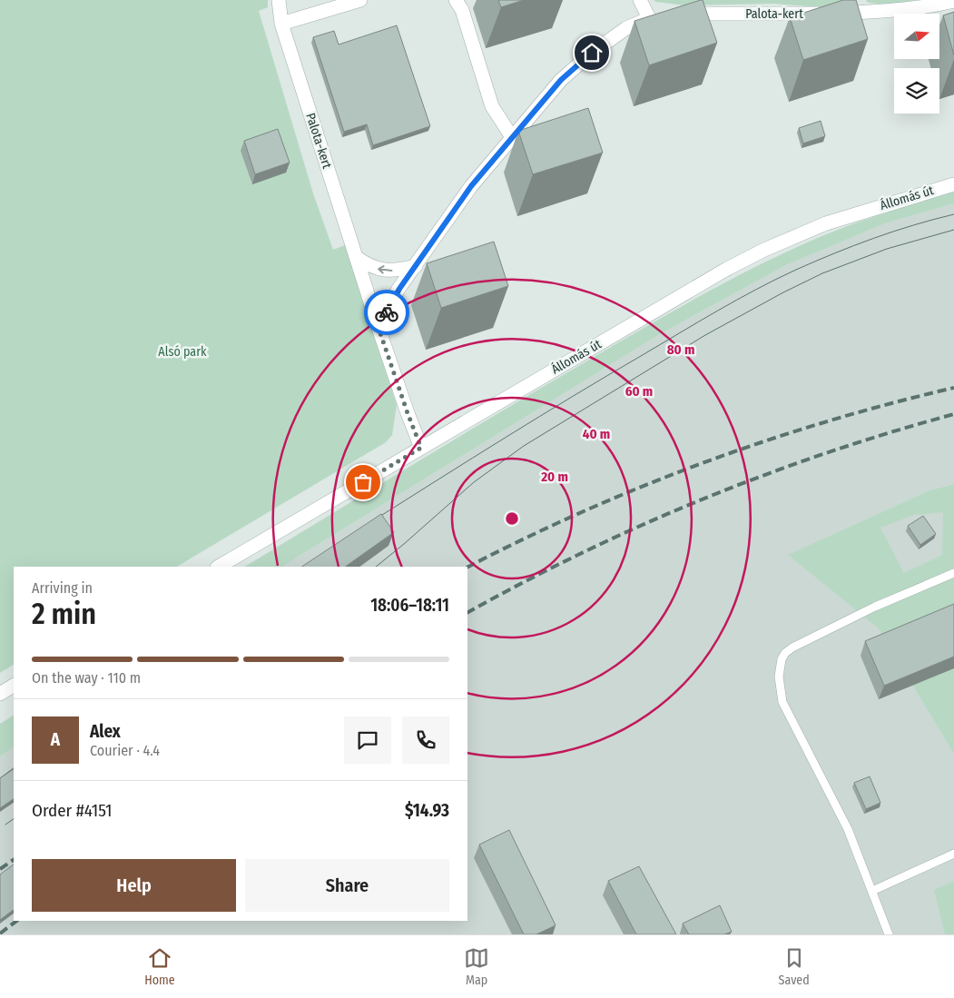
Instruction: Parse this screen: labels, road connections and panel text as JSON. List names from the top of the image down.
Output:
{
  "streets": {
    "street": ["Palota-kert", "Állomás út"]
  },
  "crossings": [
    ["Palota-kert", "Állomás út"]
  ],
  "parks": ["Alsó park"],
  "north": "right",
  "page": {
    "heading": ["2 min", "Arriving in", "18:06–18:11"],
    "panel": [
      "Alex",
      "Courier · 4.4",
      "Order #4151",
      "$14.93"
    ],
    "bar": "On the way · 110 m",
    "round": "A",
    "buttons": ["Help", "Share"],
    "tabs": ["Home", "Map", "Saved"]
  },
  "rings": [
    "80 m",
    "60 m",
    "40 m",
    "20 m"
  ]
}
